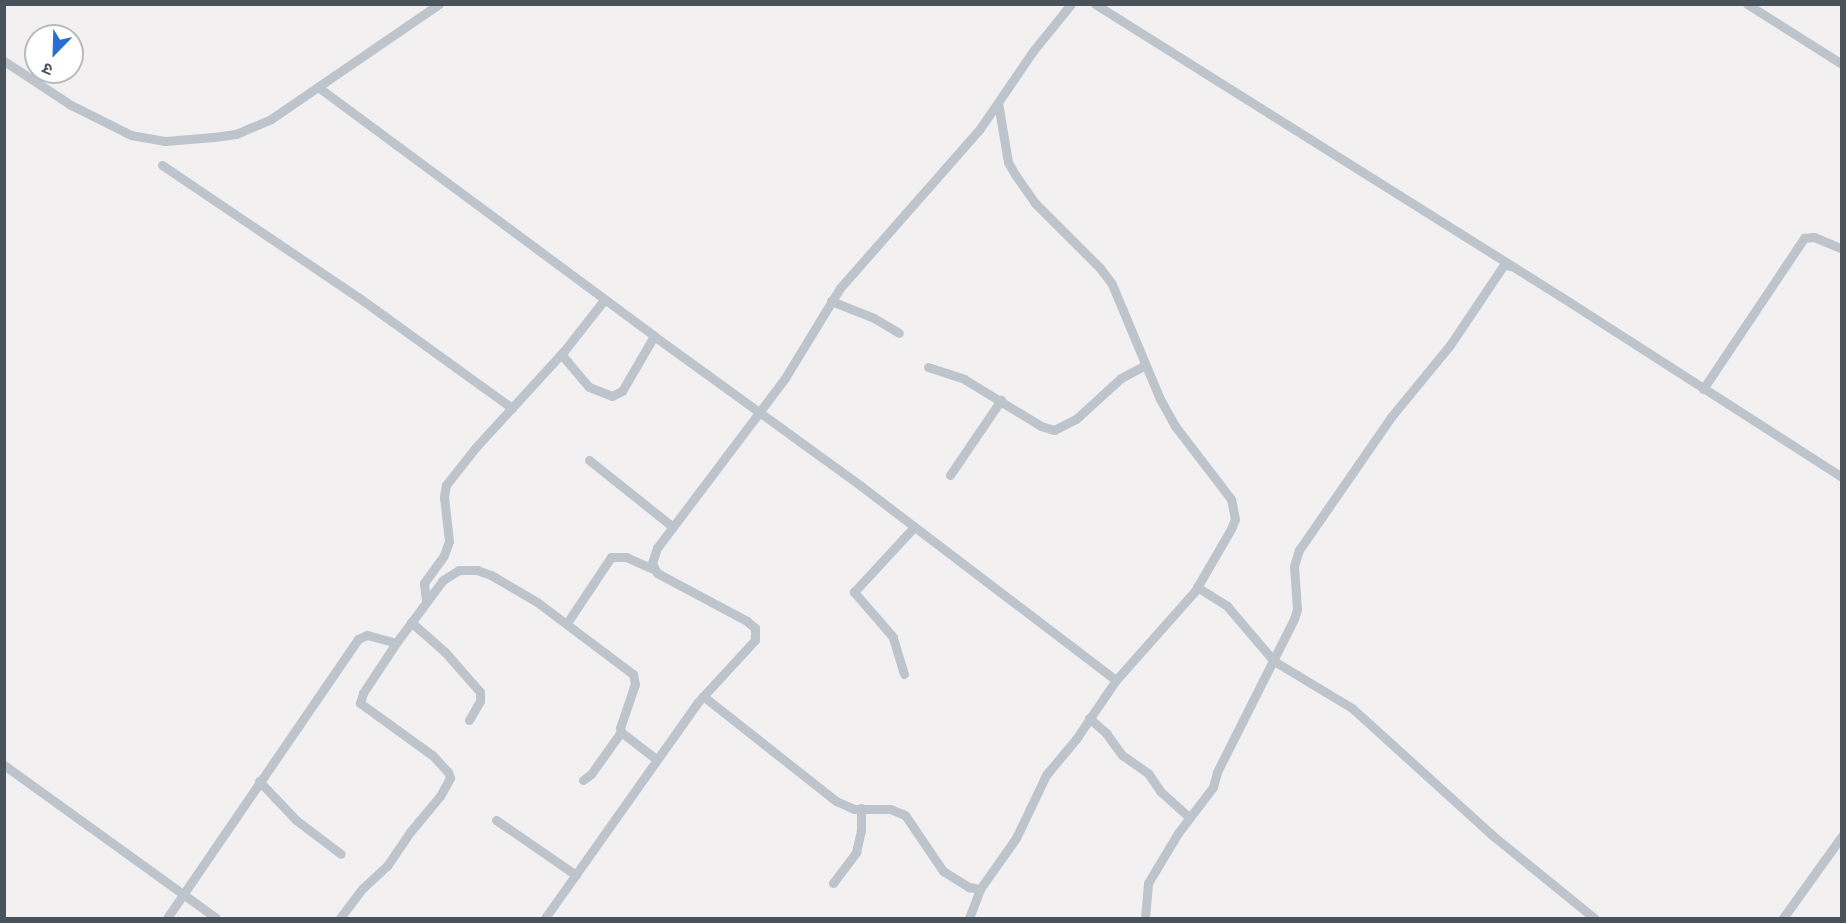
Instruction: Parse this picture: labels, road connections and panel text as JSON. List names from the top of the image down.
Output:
{
  "north": "bottom left"
}
